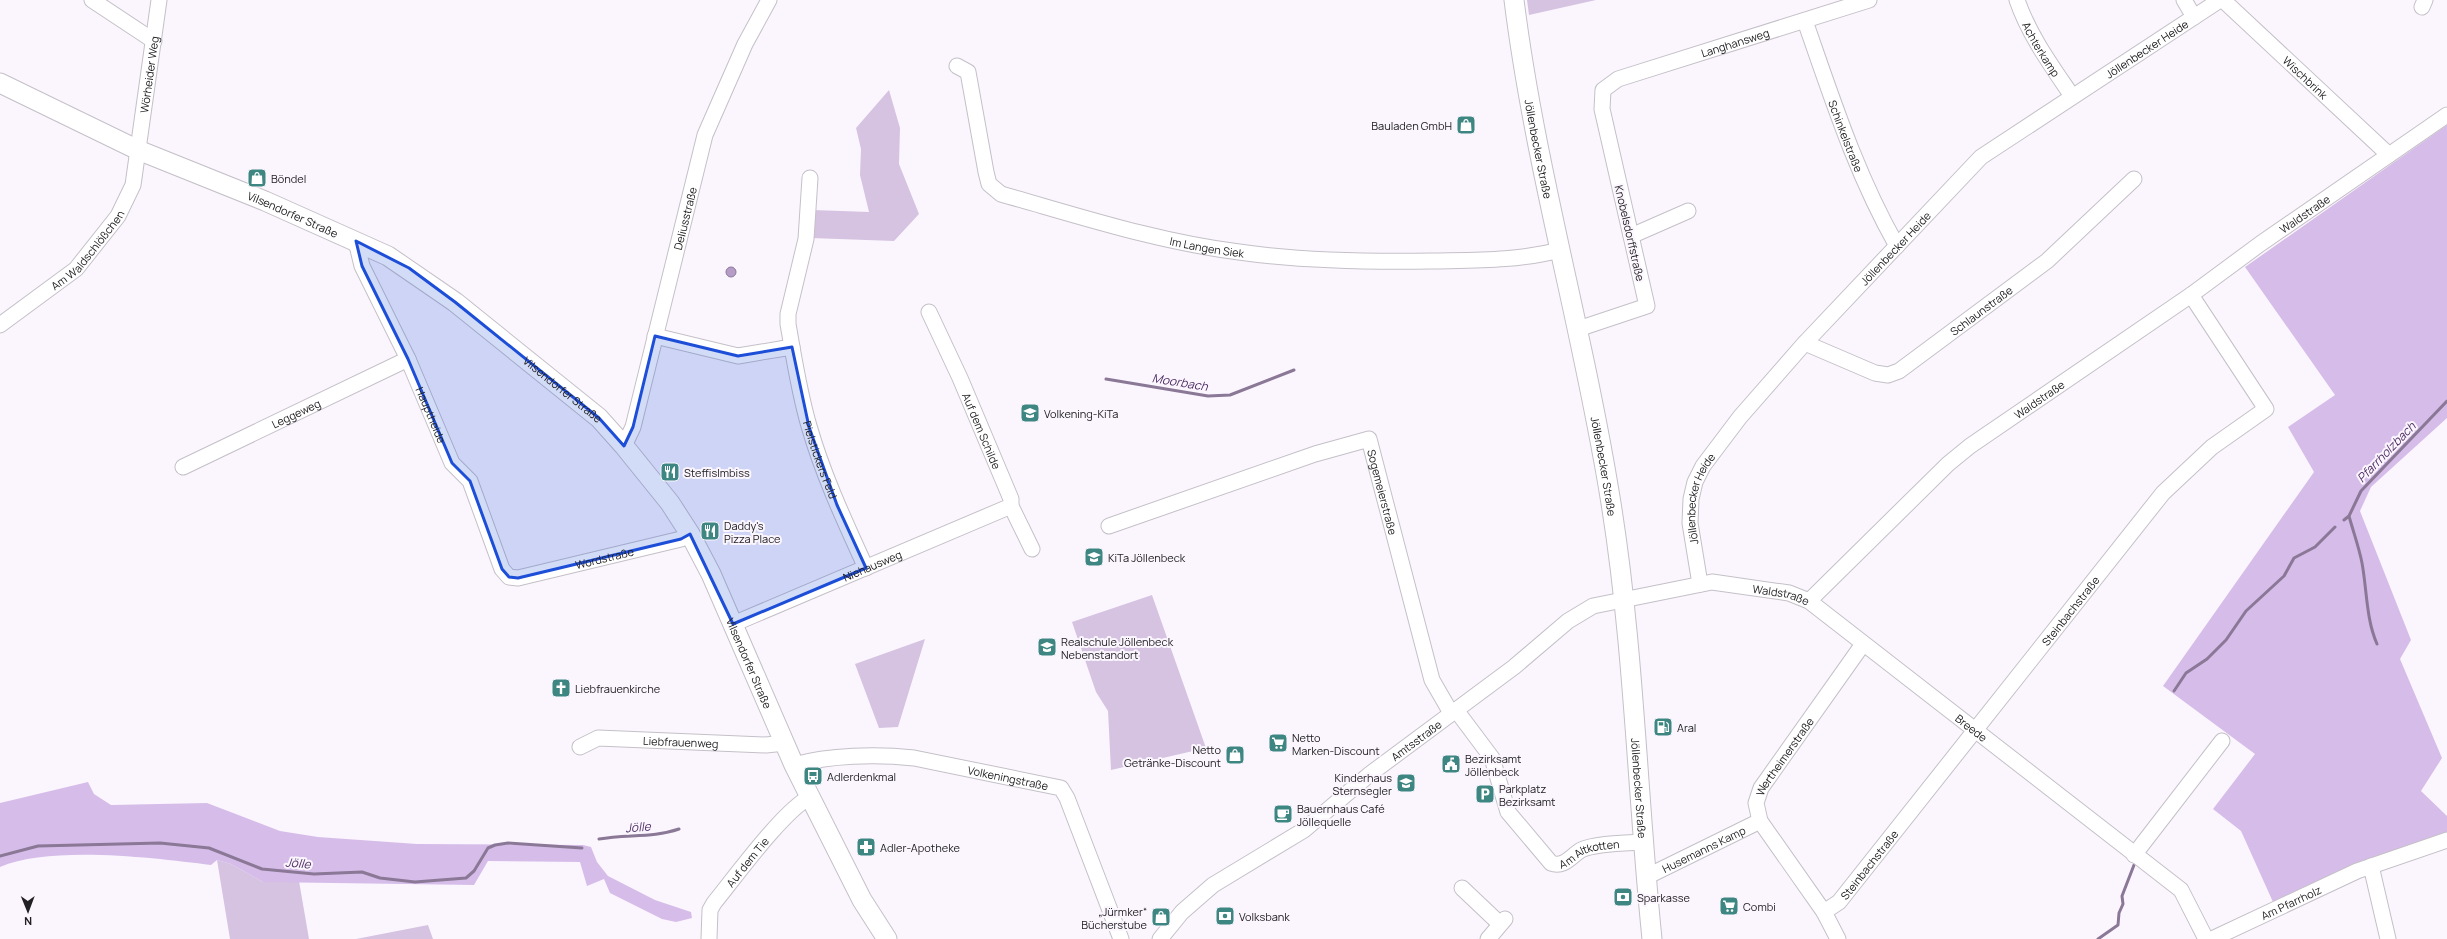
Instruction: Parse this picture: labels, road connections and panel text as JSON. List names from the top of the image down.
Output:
{
  "streets": {
    "main road": ["Jöllenbecker Straße", "Vilsendorfer Straße"],
    "street": [
      "Langhansweg",
      "Jöllenbecker Heide",
      "Achterkamp",
      "Wörheider Weg",
      "Wischbrink",
      "Schinkelstraße",
      "Waldstraße",
      "Deliusstraße",
      "Knobelsdorffstraße",
      "Im Langen Siek",
      "Am Waldschlößchen",
      "Schlaunstraße",
      "Leggeweg",
      "Hauptheide",
      "Auf dem Schilde",
      "Pielstickers Feld",
      "Sogemeierstraße",
      "Wordstraße",
      "Niehausweg",
      "Steinbachstraße",
      "Breede",
      "Amtsstraße",
      "Liebfrauenweg",
      "Wertheimerstraße",
      "Volkeningstraße",
      "Husemanns Kamp",
      "Am Altkotten",
      "Auf dem Tie",
      "Am Pfarrholz"
    ]
  },
  "crossings": [
    ["Langhansweg", "Schinkelstraße"],
    ["Langhansweg", "Knobelsdorffstraße"],
    ["Jöllenbecker Heide", "Achterkamp"],
    ["Jöllenbecker Heide", "Wischbrink"],
    ["Jöllenbecker Heide", "Schinkelstraße"],
    ["Jöllenbecker Heide", "Waldstraße"],
    ["Jöllenbecker Heide", "Schlaunstraße"],
    ["Wörheider Weg", "Vilsendorfer Straße"],
    ["Wörheider Weg", "Am Waldschlößchen"],
    ["Wischbrink", "Waldstraße"],
    ["Jöllenbecker Straße", "Waldstraße"],
    ["Jöllenbecker Straße", "Knobelsdorffstraße"],
    ["Jöllenbecker Straße", "Im Langen Siek"],
    ["Jöllenbecker Straße", "Amtsstraße"],
    ["Jöllenbecker Straße", "Husemanns Kamp"],
    ["Jöllenbecker Straße", "Am Altkotten"],
    ["Waldstraße", "Steinbachstraße"],
    ["Waldstraße", "Breede"],
    ["Waldstraße", "Amtsstraße"],
    ["Vilsendorfer Straße", "Deliusstraße"],
    ["Vilsendorfer Straße", "Am Waldschlößchen"],
    ["Vilsendorfer Straße", "Hauptheide"],
    ["Vilsendorfer Straße", "Wordstraße"],
    ["Vilsendorfer Straße", "Niehausweg"],
    ["Vilsendorfer Straße", "Liebfrauenweg"],
    ["Vilsendorfer Straße", "Volkeningstraße"],
    ["Vilsendorfer Straße", "Auf dem Tie"],
    ["Leggeweg", "Hauptheide"],
    ["Hauptheide", "Wordstraße"],
    ["Auf dem Schilde", "Niehausweg"],
    ["Pielstickers Feld", "Niehausweg"],
    ["Sogemeierstraße", "Amtsstraße"],
    ["Sogemeierstraße", "Am Altkotten"],
    ["Steinbachstraße", "Breede"],
    ["Steinbachstraße", "Wertheimerstraße"],
    ["Breede", "Wertheimerstraße"],
    ["Amtsstraße", "Am Altkotten"],
    ["Wertheimerstraße", "Husemanns Kamp"]
  ],
  "water": ["Moorbach", "Pfarrholzbach", "Jölle"],
  "places": {
    "shop": [
      "Bauladen GmbH",
      "Böndel",
      "Netto Getränke-Discount",
      "„Jürmker“ Bücherstube"
    ],
    "school or university": [
      "Volkening-KiTa",
      "KiTa Jöllenbeck",
      "Realschule Jöllenbeck Nebenstandort",
      "Kinderhaus Sternsegler"
    ],
    "restaurant": ["SteffisImbiss", "Daddy's Pizza Place"],
    "church": ["Liebfrauenkirche"],
    "fuel station": ["Aral"],
    "supermarket": ["Netto Marken-Discount", "Combi"],
    "public building": ["Bezirksamt Jöllenbeck"],
    "bus stop": ["Adlerdenkmal"],
    "parking": ["Parkplatz Bezirksamt"],
    "cafe": ["Bauernhaus Café Jöllequelle"],
    "pharmacy": ["Adler-Apotheke"],
    "bank": ["Sparkasse", "Volksbank"]
  },
  "north": "bottom"
}
